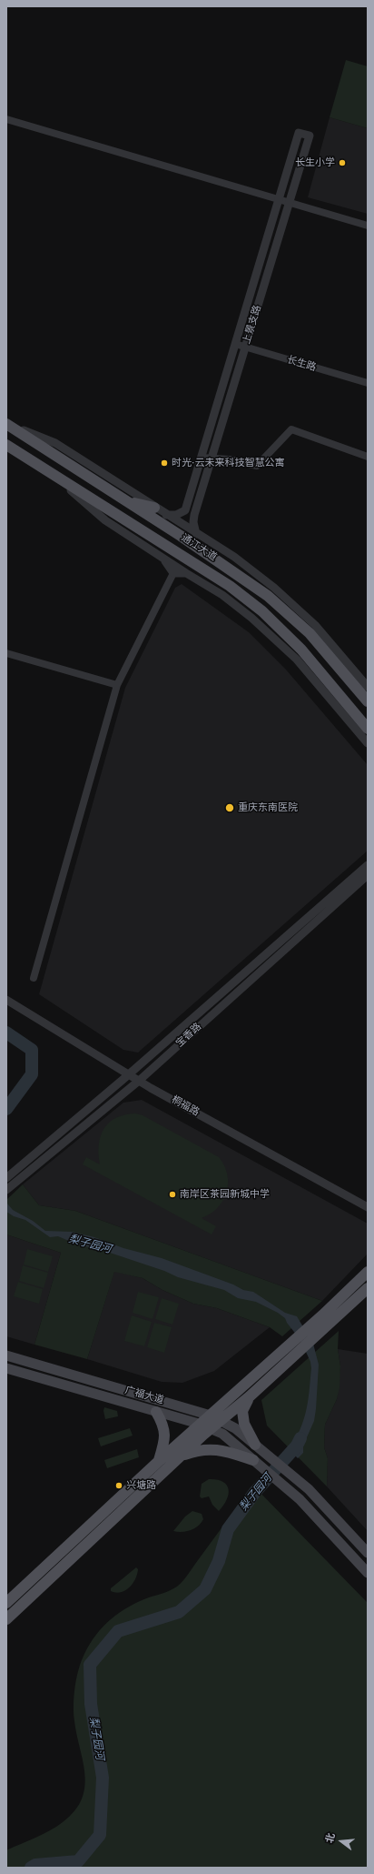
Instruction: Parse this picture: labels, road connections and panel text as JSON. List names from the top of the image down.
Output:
{
  "streets": {
    "main road": ["通江大道", "广福大道"],
    "street": [
      "上景支路",
      "长生路",
      "宝香路",
      "桐福路"
    ]
  },
  "crossings": [
    ["上景支路", "长生路"],
    ["上景支路", "通江大道"],
    ["宝香路", "桐福路"]
  ],
  "water": ["梨子园河"],
  "places": [
    "长生小学",
    "时光·云未来科技智慧公寓",
    "重庆东南医院",
    "南岸区茶园新城中学",
    "兴塘路"
  ],
  "north": "left"
}
